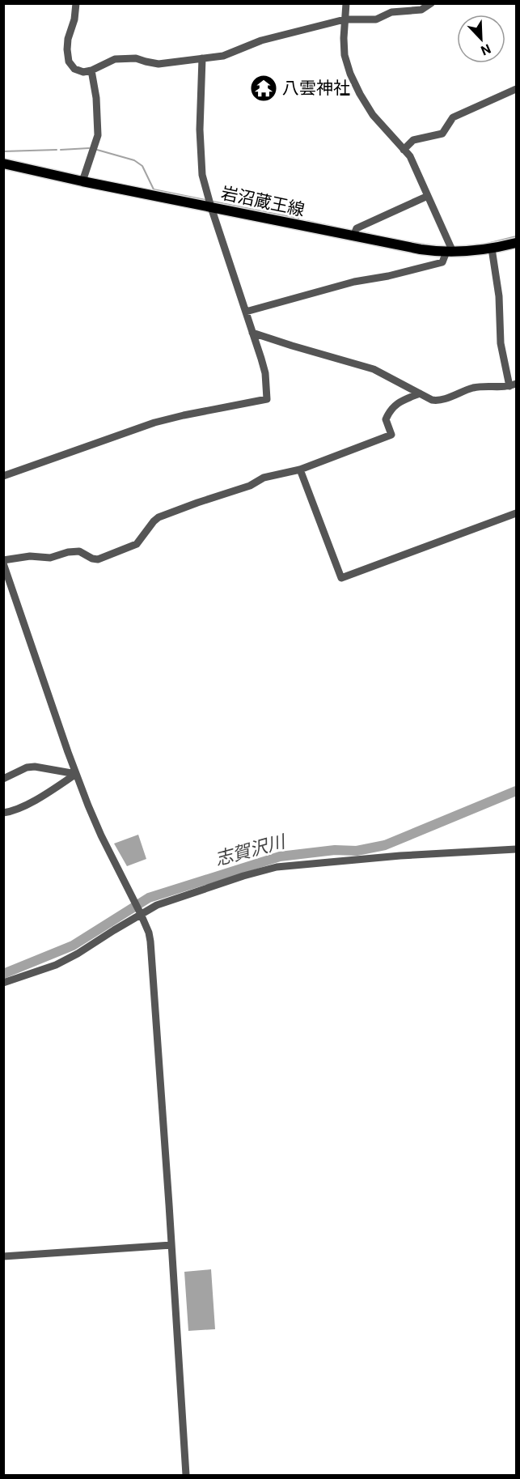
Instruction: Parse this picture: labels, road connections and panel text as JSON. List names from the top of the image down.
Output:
{
  "streets": {
    "main road": ["岩沼蔵王線"]
  },
  "water": ["志賀沢川"],
  "places": {
    "temple": ["八雲神社"]
  },
  "north": "bottom right"
}
